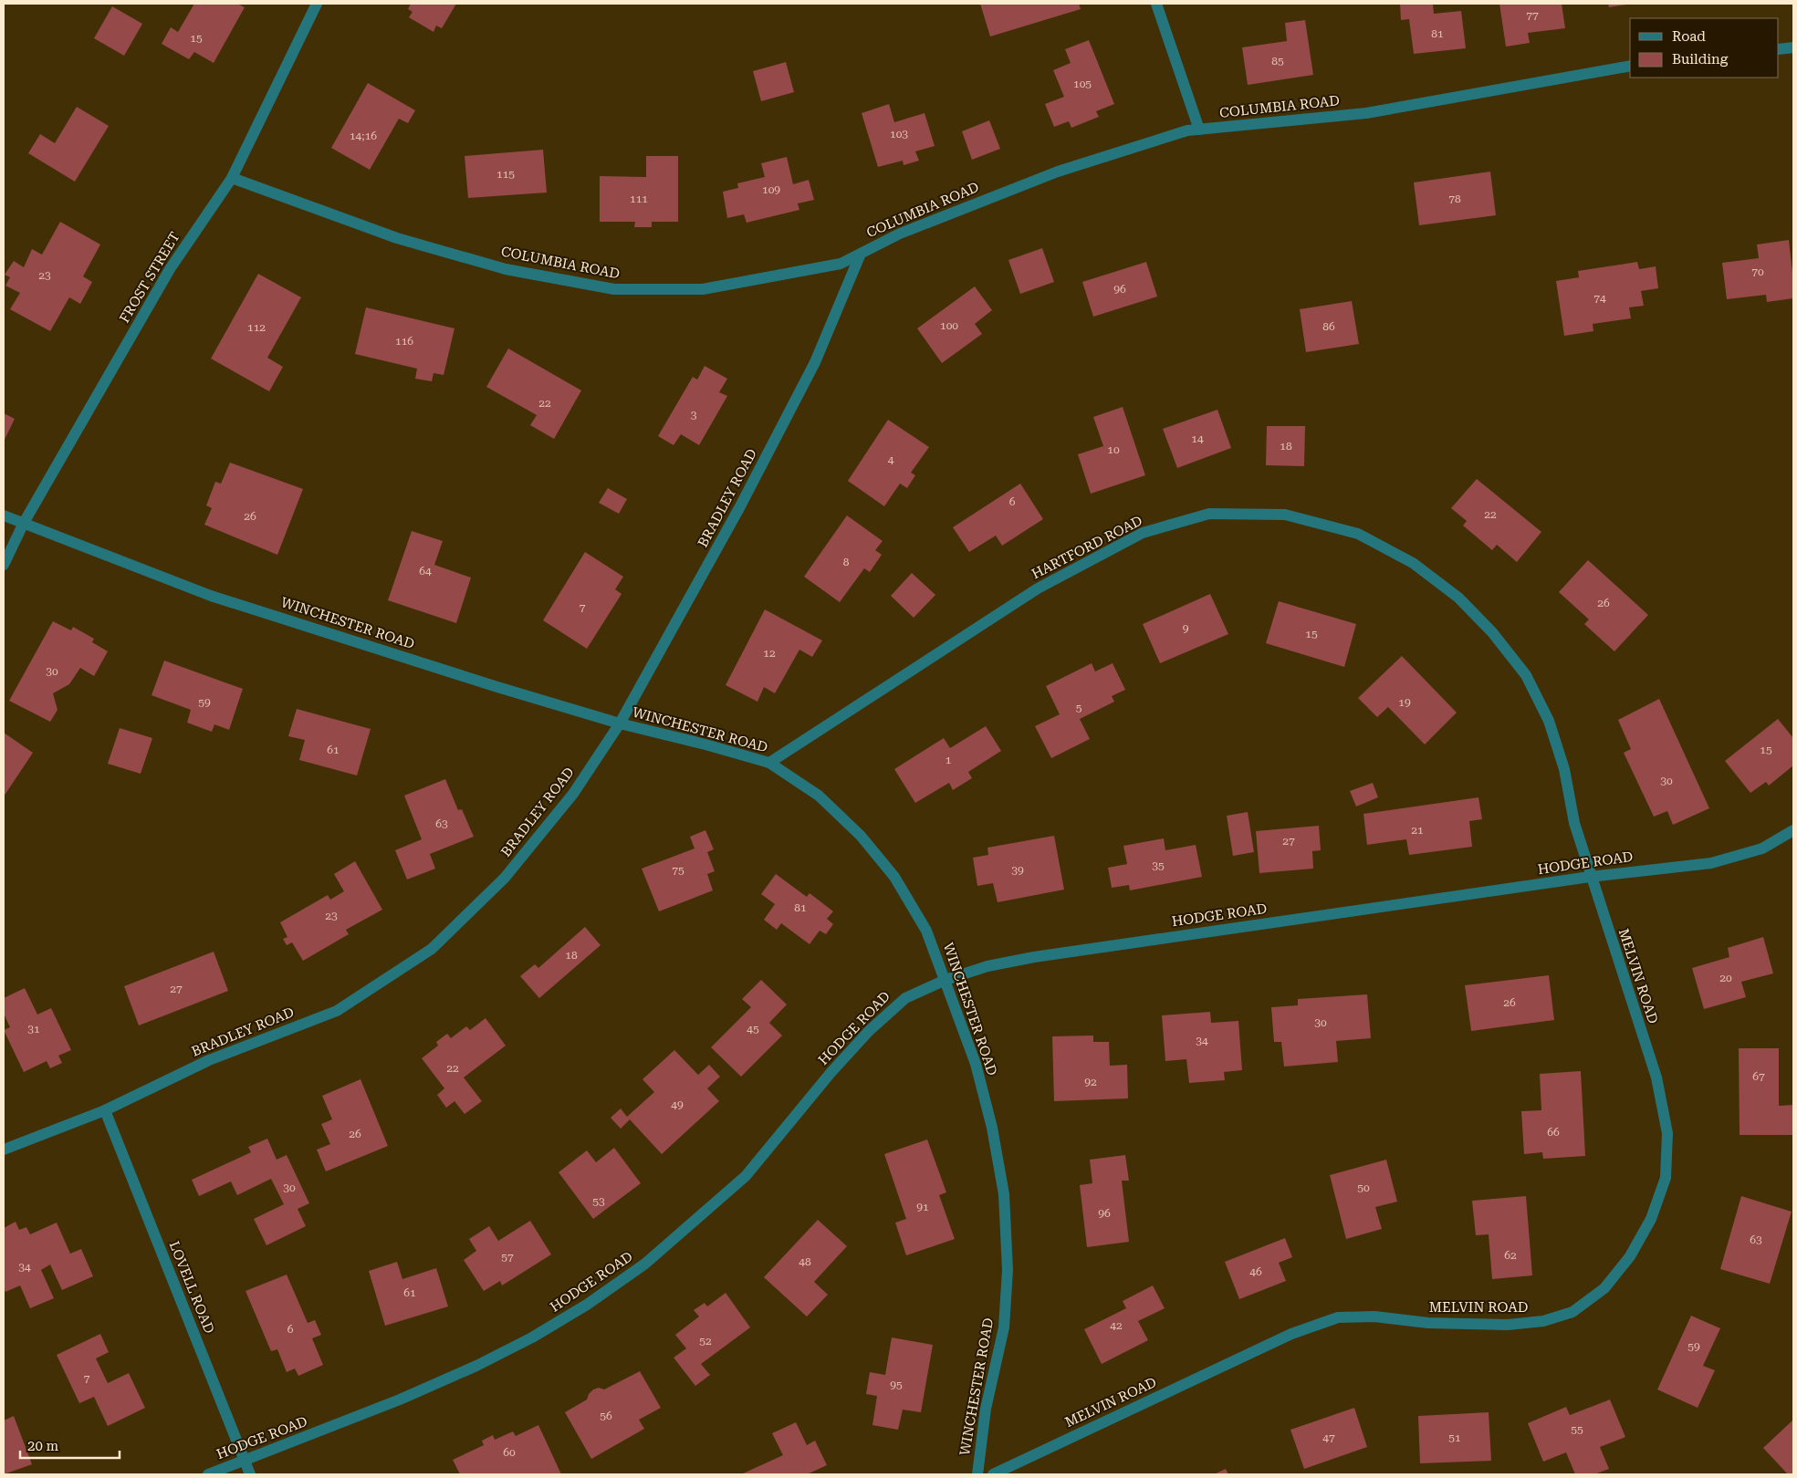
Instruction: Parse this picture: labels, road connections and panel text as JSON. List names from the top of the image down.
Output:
{
  "streets": {
    "street": [
      "COLUMBIA ROAD",
      "FROST STREET",
      "BRADLEY ROAD",
      "HARTFORD ROAD",
      "WINCHESTER ROAD",
      "HODGE ROAD",
      "MELVIN ROAD",
      "LOVELL ROAD"
    ]
  },
  "crossings": [
    ["COLUMBIA ROAD", "FROST STREET"],
    ["COLUMBIA ROAD", "BRADLEY ROAD"],
    ["FROST STREET", "WINCHESTER ROAD"],
    ["BRADLEY ROAD", "WINCHESTER ROAD"],
    ["BRADLEY ROAD", "LOVELL ROAD"],
    ["HARTFORD ROAD", "WINCHESTER ROAD"],
    ["HARTFORD ROAD", "HODGE ROAD"],
    ["HARTFORD ROAD", "MELVIN ROAD"],
    ["WINCHESTER ROAD", "HODGE ROAD"],
    ["HODGE ROAD", "MELVIN ROAD"],
    ["HODGE ROAD", "LOVELL ROAD"]
  ],
  "house_numbers": [
    "77",
    "81",
    "15",
    "85",
    "105",
    "103",
    "14;16",
    "115",
    "109",
    "111",
    "78",
    "70",
    "23",
    "96",
    "74",
    "100",
    "86",
    "112",
    "116",
    "22",
    "3",
    "14",
    "18",
    "10",
    "4",
    "6",
    "22",
    "26",
    "8",
    "64",
    "26",
    "7",
    "9",
    "15",
    "12",
    "30",
    "59",
    "19",
    "5",
    "61",
    "15",
    "1",
    "30",
    "63",
    "21",
    "27",
    "35",
    "75",
    "39",
    "81",
    "23",
    "18",
    "20",
    "27",
    "26",
    "30",
    "31",
    "45",
    "34",
    "22",
    "67",
    "92",
    "49",
    "66",
    "26",
    "30",
    "50",
    "53",
    "91",
    "96",
    "63",
    "62",
    "57",
    "48",
    "34",
    "46",
    "61",
    "42",
    "6",
    "52",
    "59",
    "7",
    "95",
    "56",
    "55",
    "47",
    "51",
    "60"
  ],
  "legend": ["Road", "Building"],
  "scale_bar": "20 m"
}
